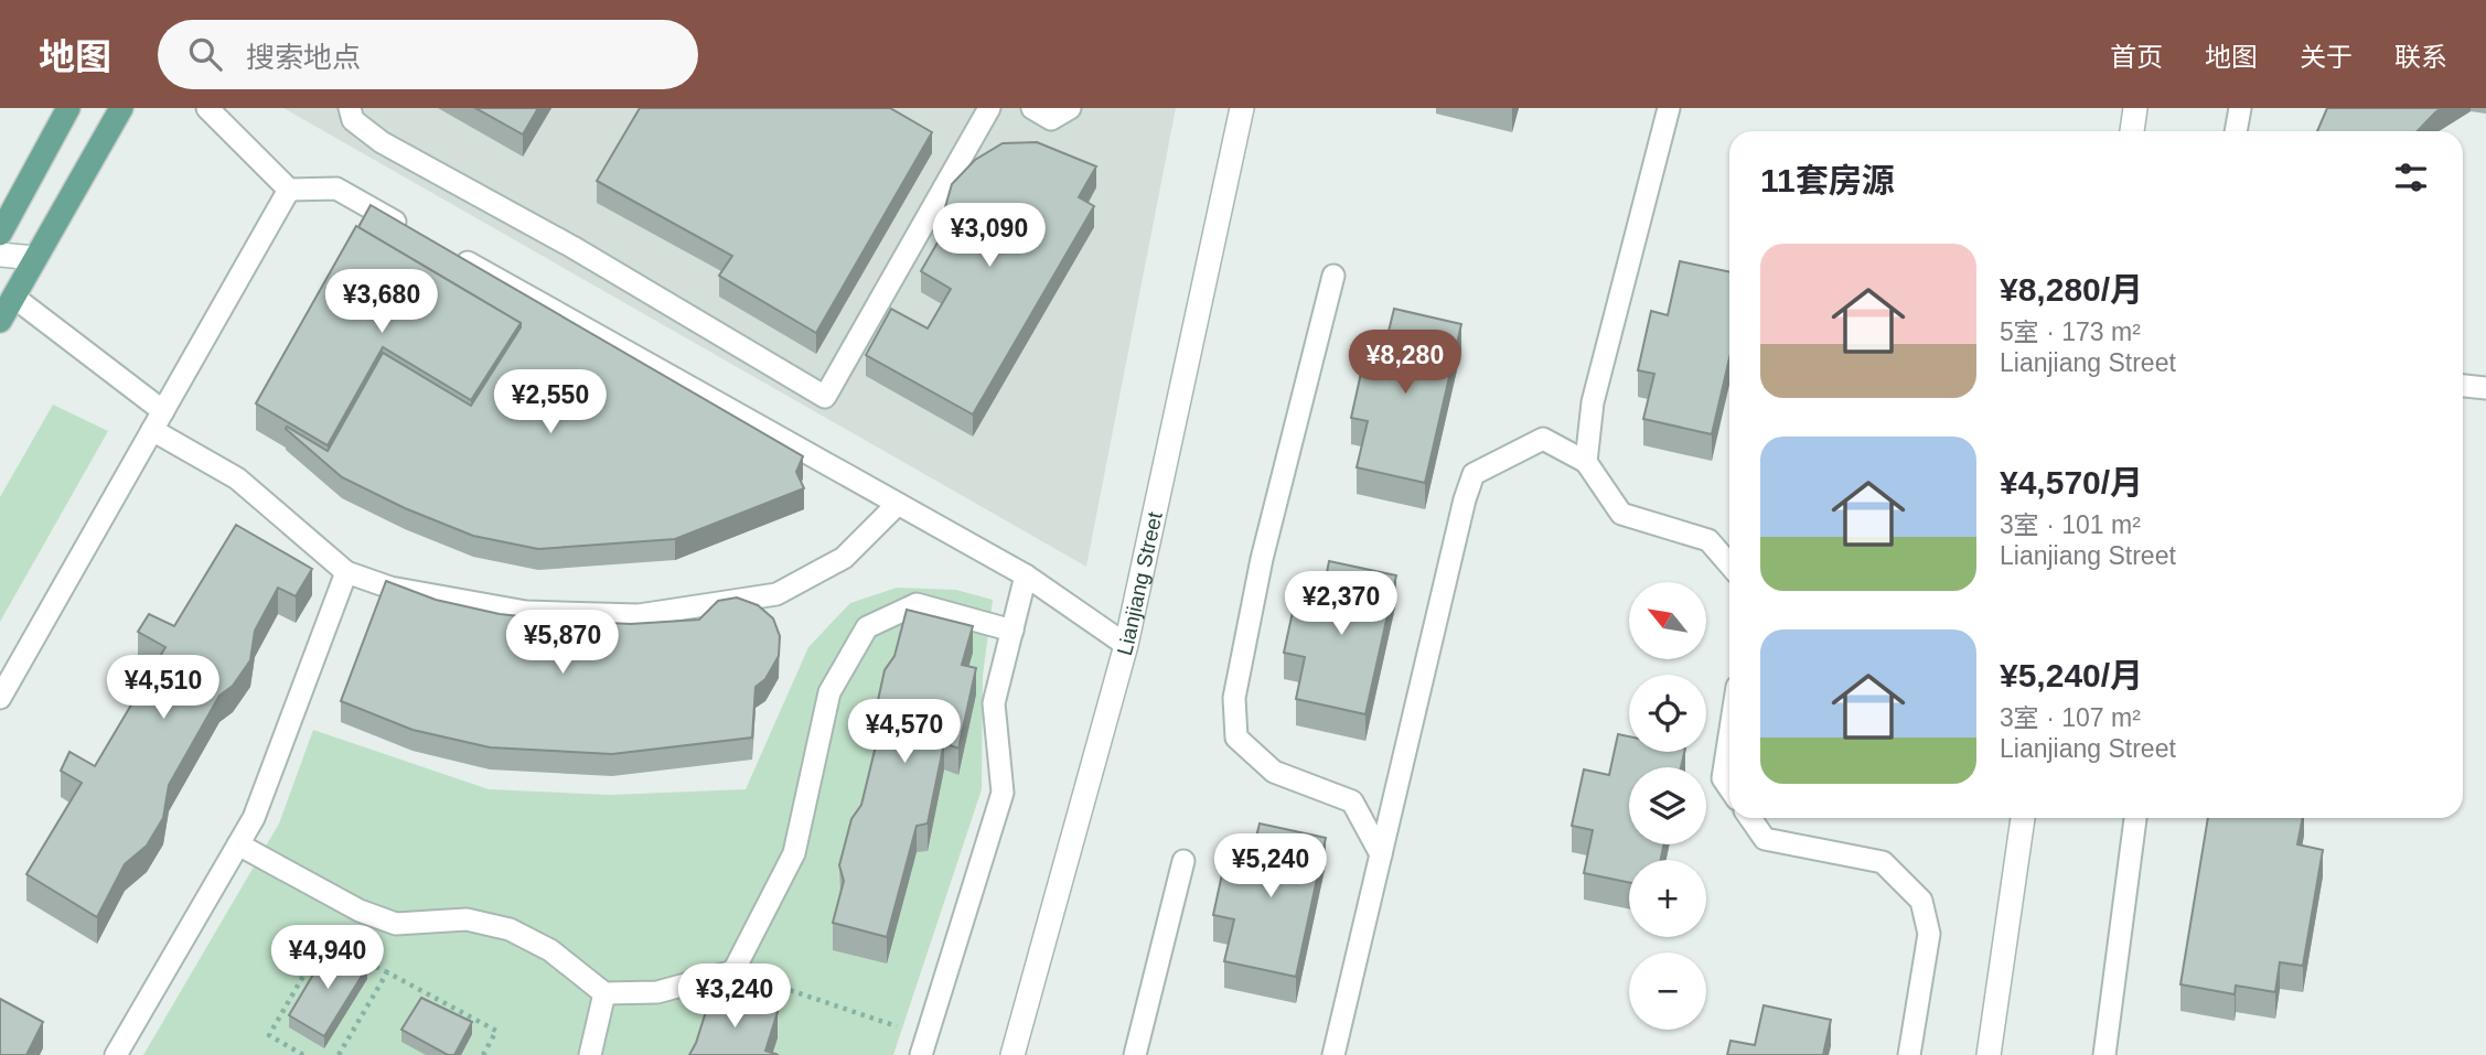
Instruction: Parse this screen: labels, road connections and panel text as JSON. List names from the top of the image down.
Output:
{
  "streets": {
    "street": ["Lianjiang Street"]
  },
  "north": "top left",
  "page": {
    "header": "地图",
    "search": "搜索地点",
    "nav": [
      "首页",
      "地图",
      "关于",
      "联系"
    ],
    "heading": "11套房源",
    "price": [
      "¥3,090",
      "¥3,680",
      "¥8,280",
      "¥2,550",
      "¥2,370",
      "¥5,870",
      "¥4,510",
      "¥4,570",
      "¥5,240",
      "¥4,940",
      "¥3,240"
    ],
    "list": [
      {
        "name": "¥8,280/月",
        "note": "5室 · 173 m² · Lianjiang Street"
      },
      {
        "name": "¥4,570/月",
        "note": "3室 · 101 m² · Lianjiang Street"
      },
      {
        "name": "¥5,240/月",
        "note": "3室 · 107 m² · Lianjiang Street"
      }
    ],
    "map_buttons": ["+", "−"]
  }
}
